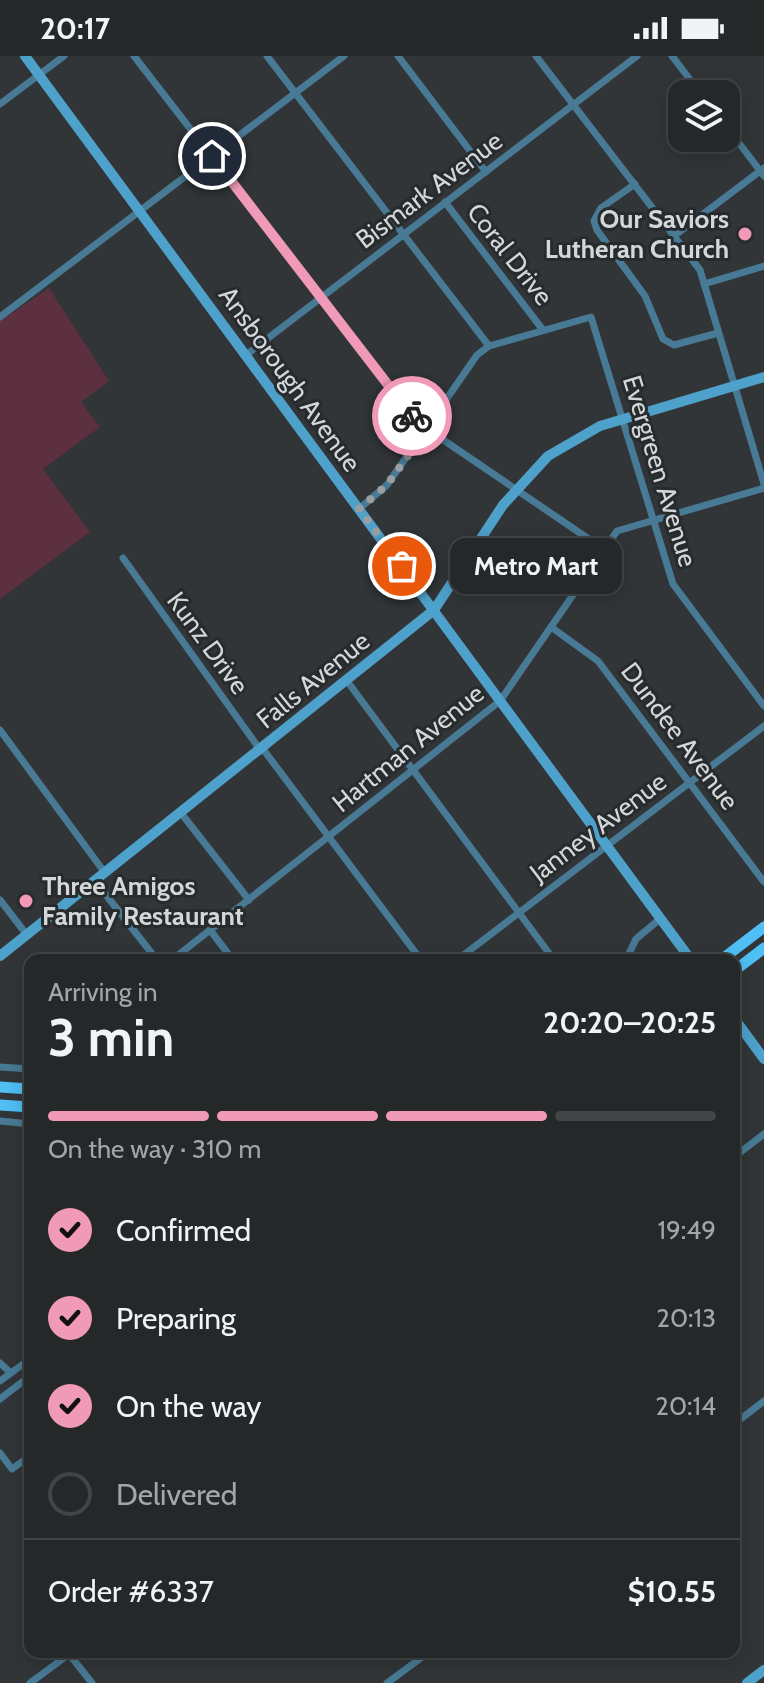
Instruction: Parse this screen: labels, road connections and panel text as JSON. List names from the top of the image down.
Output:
{
  "streets": {
    "main road": ["Ansborough Avenue", "Falls Avenue"],
    "street": [
      "Bismark Avenue",
      "Coral Drive",
      "Evergreen Avenue",
      "Kunz Drive",
      "Dundee Avenue",
      "Hartman Avenue",
      "Janney Avenue"
    ]
  },
  "crossings": [
    ["Bismark Avenue", "Coral Drive"],
    ["Bismark Avenue", "Ansborough Avenue"],
    ["Coral Drive", "Evergreen Avenue"],
    ["Ansborough Avenue", "Falls Avenue"],
    ["Ansborough Avenue", "Hartman Avenue"],
    ["Ansborough Avenue", "Janney Avenue"],
    ["Evergreen Avenue", "Falls Avenue"],
    ["Evergreen Avenue", "Hartman Avenue"],
    ["Kunz Drive", "Falls Avenue"],
    ["Kunz Drive", "Hartman Avenue"],
    ["Dundee Avenue", "Hartman Avenue"],
    ["Dundee Avenue", "Janney Avenue"]
  ],
  "places": ["Our Saviors Lutheran Church", "Metro Mart", "Three Amigos Family Restaurant"],
  "page": {
    "status": "20:17",
    "bubble": "Metro Mart",
    "heading": ["3 min", "Arriving in", "20:20–20:25"],
    "panel": ["Order #6337", "$10.55"],
    "bar": "On the way · 310 m",
    "list": [
      ["Confirmed", "19:49"],
      ["Preparing", "20:13"],
      ["On the way", "20:14"],
      "Delivered"
    ]
  }
}
